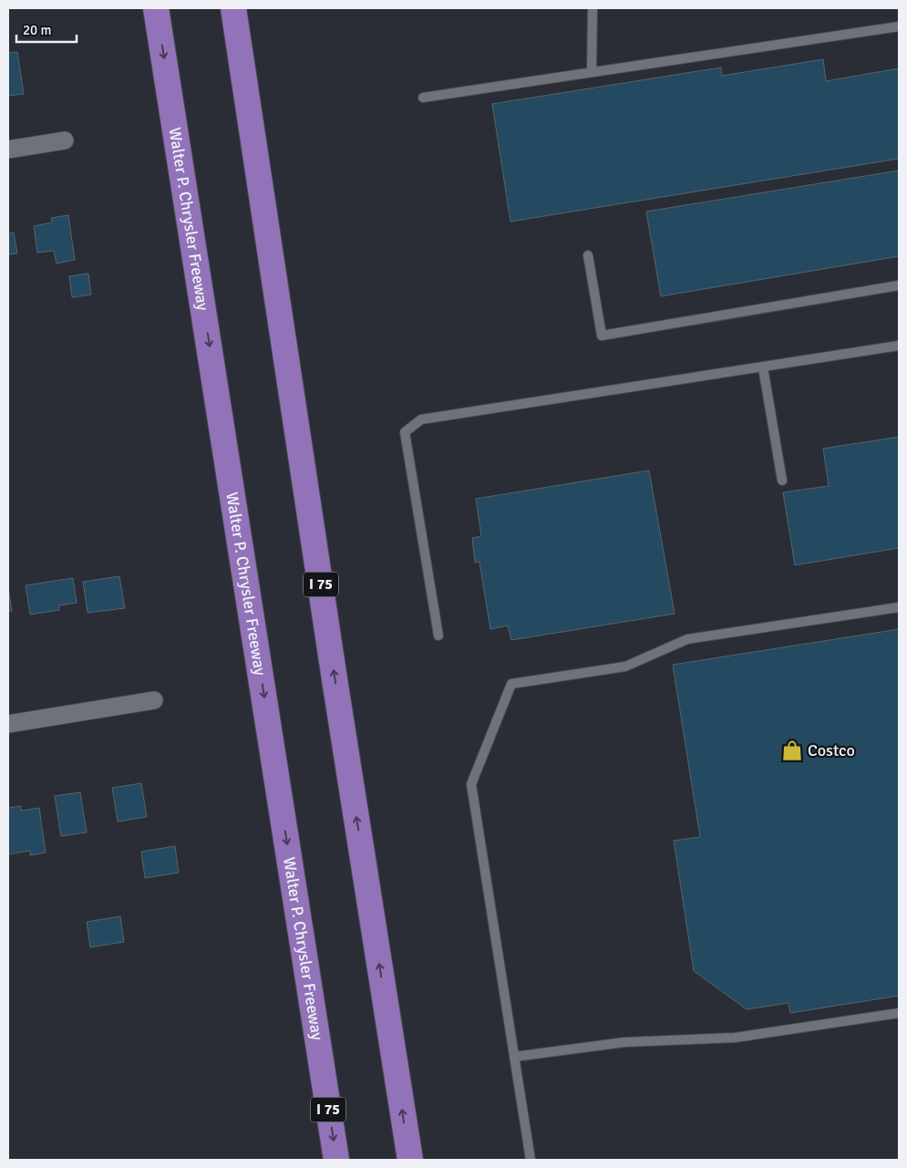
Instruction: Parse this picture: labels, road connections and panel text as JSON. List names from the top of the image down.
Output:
{
  "streets": {
    "highway": ["Walter P. Chrysler Freeway", "I 75"]
  },
  "places": {
    "shop": ["Costco"]
  },
  "scale_bar": "20 m"
}
